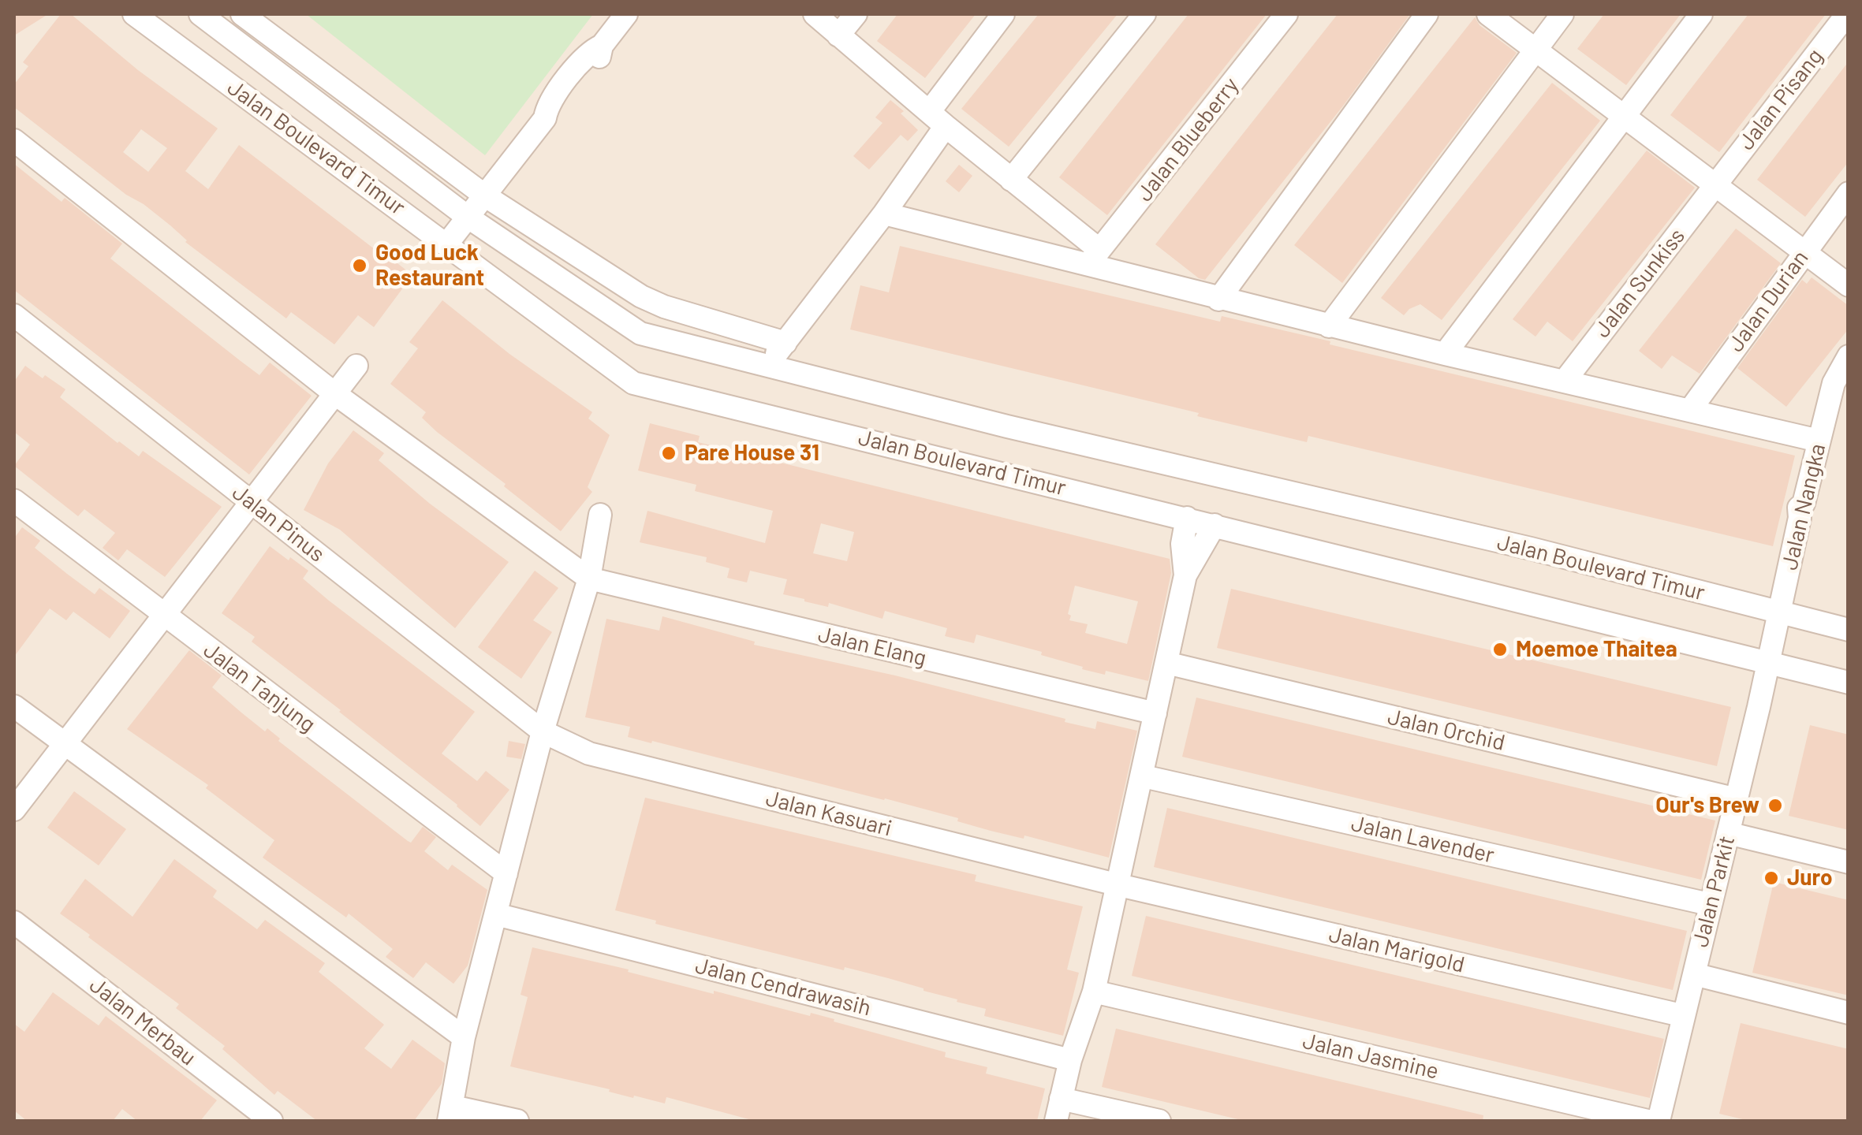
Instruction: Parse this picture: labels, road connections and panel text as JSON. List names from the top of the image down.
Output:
{
  "streets": {
    "street": [
      "Jalan Pisang",
      "Jalan Blueberry",
      "Jalan Boulevard Timur",
      "Jalan Sunkiss",
      "Jalan Durian",
      "Jalan Nangka",
      "Jalan Pinus",
      "Jalan Elang",
      "Jalan Tanjung",
      "Jalan Orchid",
      "Jalan Kasuari",
      "Jalan Lavender",
      "Jalan Parkit",
      "Jalan Marigold",
      "Jalan Cendrawasih",
      "Jalan Merbau",
      "Jalan Jasmine"
    ]
  },
  "crossings": [
    ["Jalan Pisang", "Jalan Sunkiss"],
    ["Jalan Boulevard Timur", "Jalan Nangka"],
    ["Jalan Boulevard Timur", "Jalan Parkit"],
    ["Jalan Nangka", "Jalan Parkit"],
    ["Jalan Pinus", "Jalan Kasuari"],
    ["Jalan Kasuari", "Jalan Marigold"]
  ],
  "places": [
    "Good Luck Restaurant",
    "Pare House 31",
    "Moemoe Thaitea",
    "Our's Brew",
    "Juro"
  ]
}
